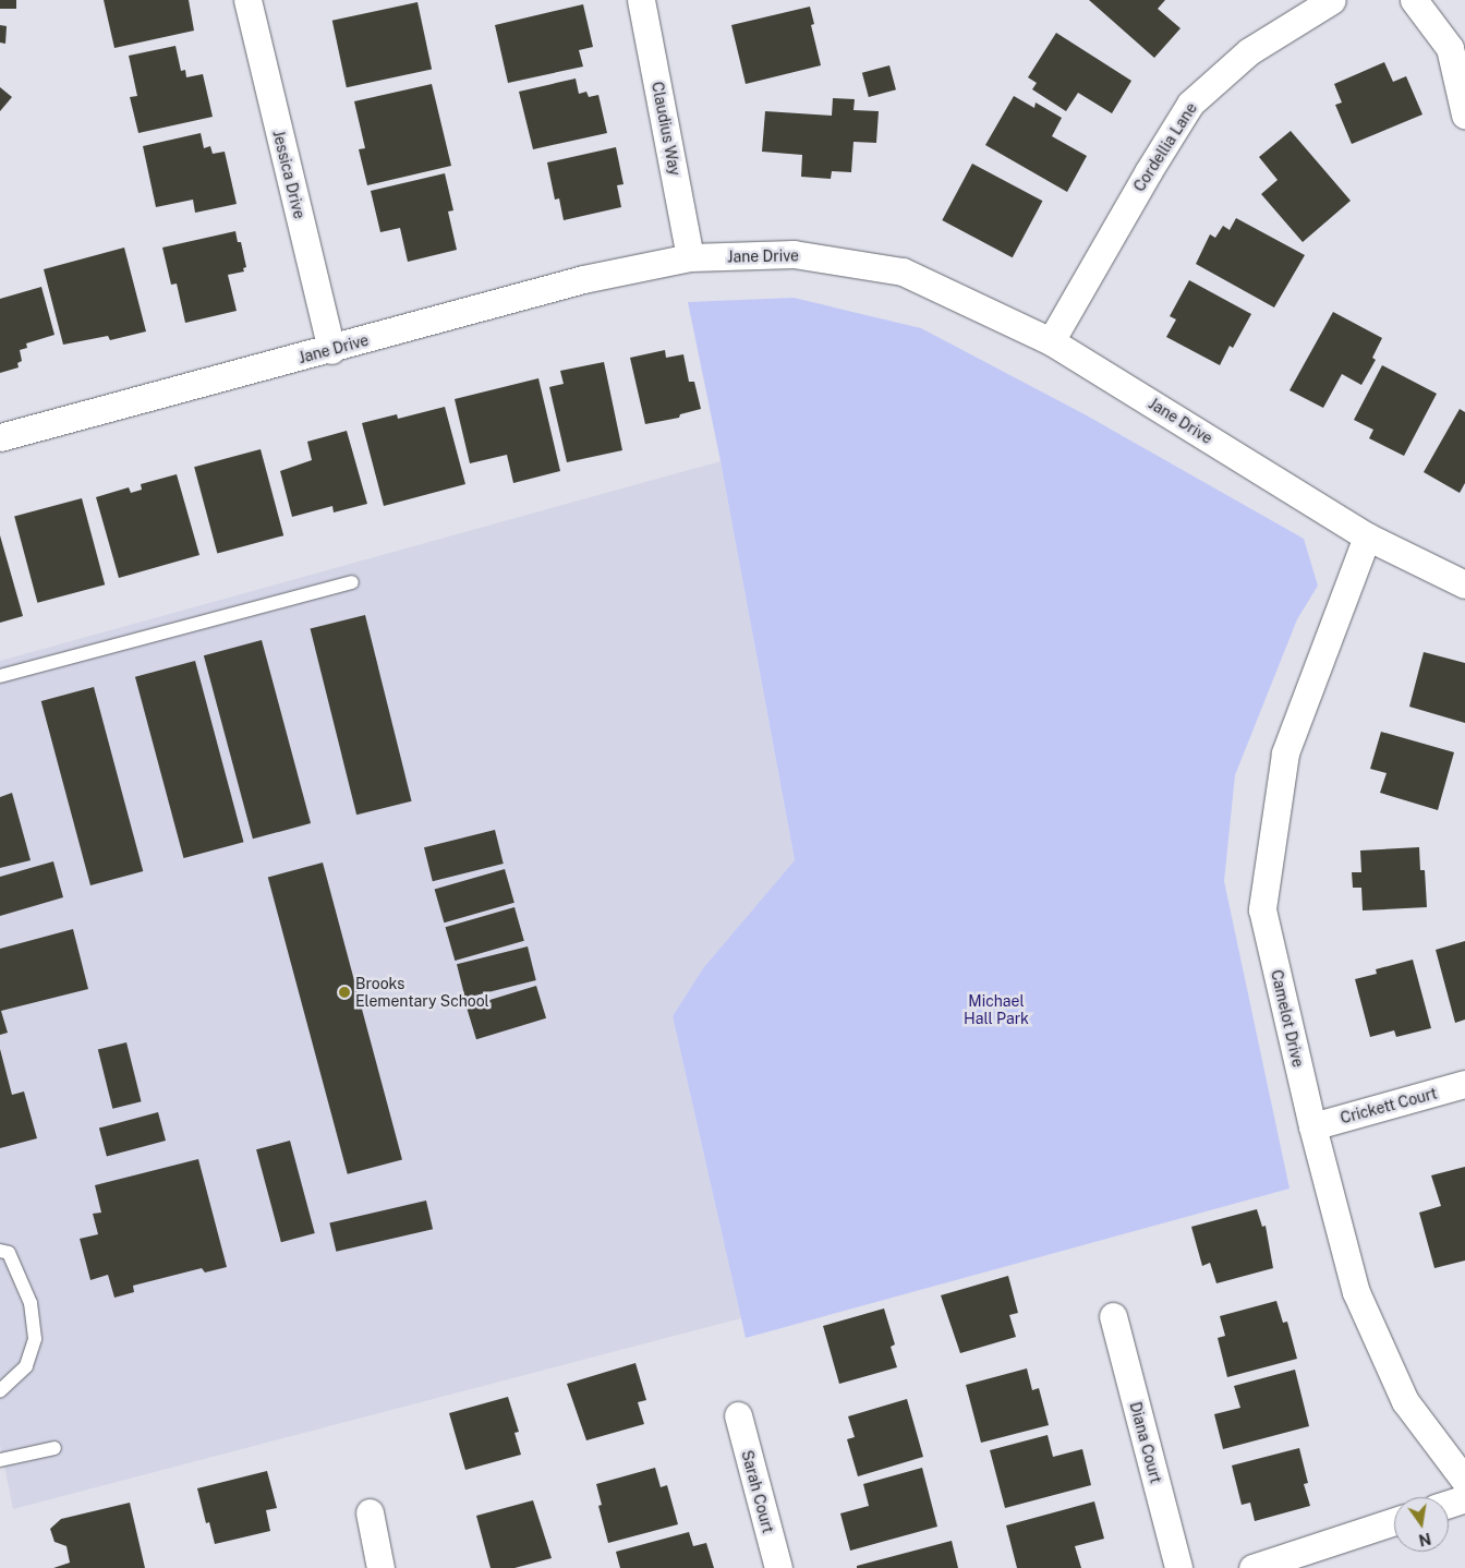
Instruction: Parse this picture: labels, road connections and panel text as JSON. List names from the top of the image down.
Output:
{
  "streets": {
    "street": [
      "Claudius Way",
      "Cordellia Lane",
      "Jessica Drive",
      "Jane Drive",
      "Camelot Drive",
      "Crickett Court",
      "Diana Court",
      "Sarah Court"
    ]
  },
  "crossings": [
    ["Claudius Way", "Jane Drive"],
    ["Cordellia Lane", "Jane Drive"],
    ["Jessica Drive", "Jane Drive"],
    ["Jane Drive", "Camelot Drive"],
    ["Camelot Drive", "Crickett Court"]
  ],
  "parks": ["Michael Hall Park"],
  "places": ["Brooks Elementary School"],
  "north": "bottom"
}
